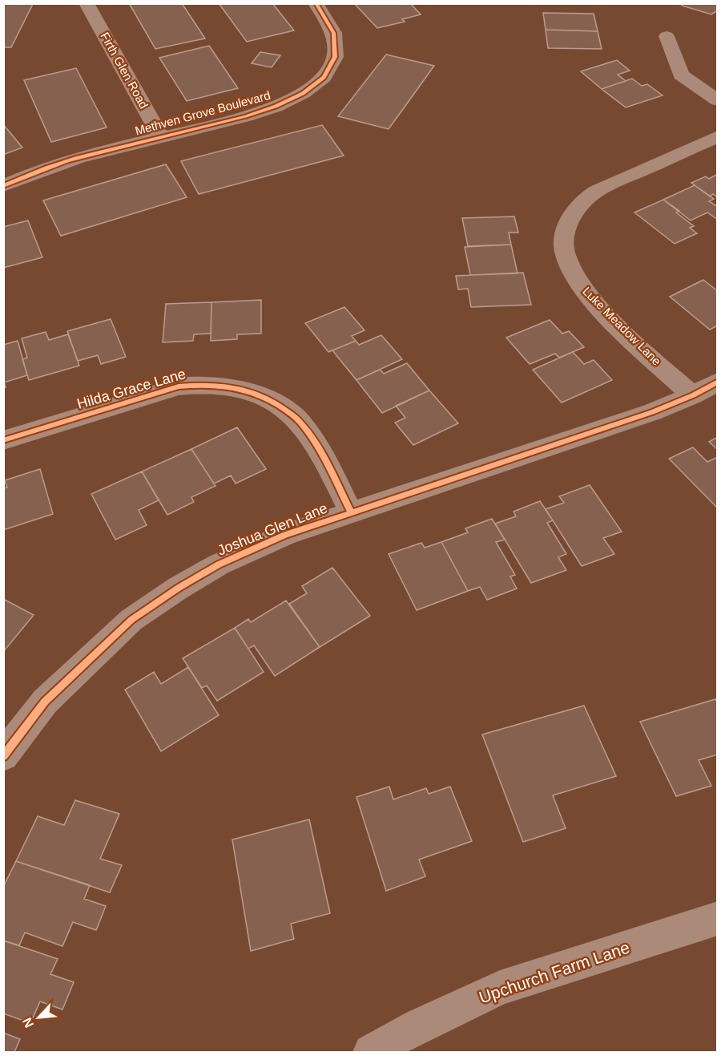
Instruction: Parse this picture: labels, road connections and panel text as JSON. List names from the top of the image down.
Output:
{
  "streets": {
    "street": [
      "Firth Glen Road",
      "Methven Grove Boulevard",
      "Luke Meadow Lane",
      "Hilda Grace Lane",
      "Joshua Glen Lane",
      "Upchurch Farm Lane"
    ]
  },
  "crossings": [
    ["Firth Glen Road", "Methven Grove Boulevard"],
    ["Luke Meadow Lane", "Joshua Glen Lane"],
    ["Hilda Grace Lane", "Joshua Glen Lane"]
  ],
  "north": "bottom left"
}
